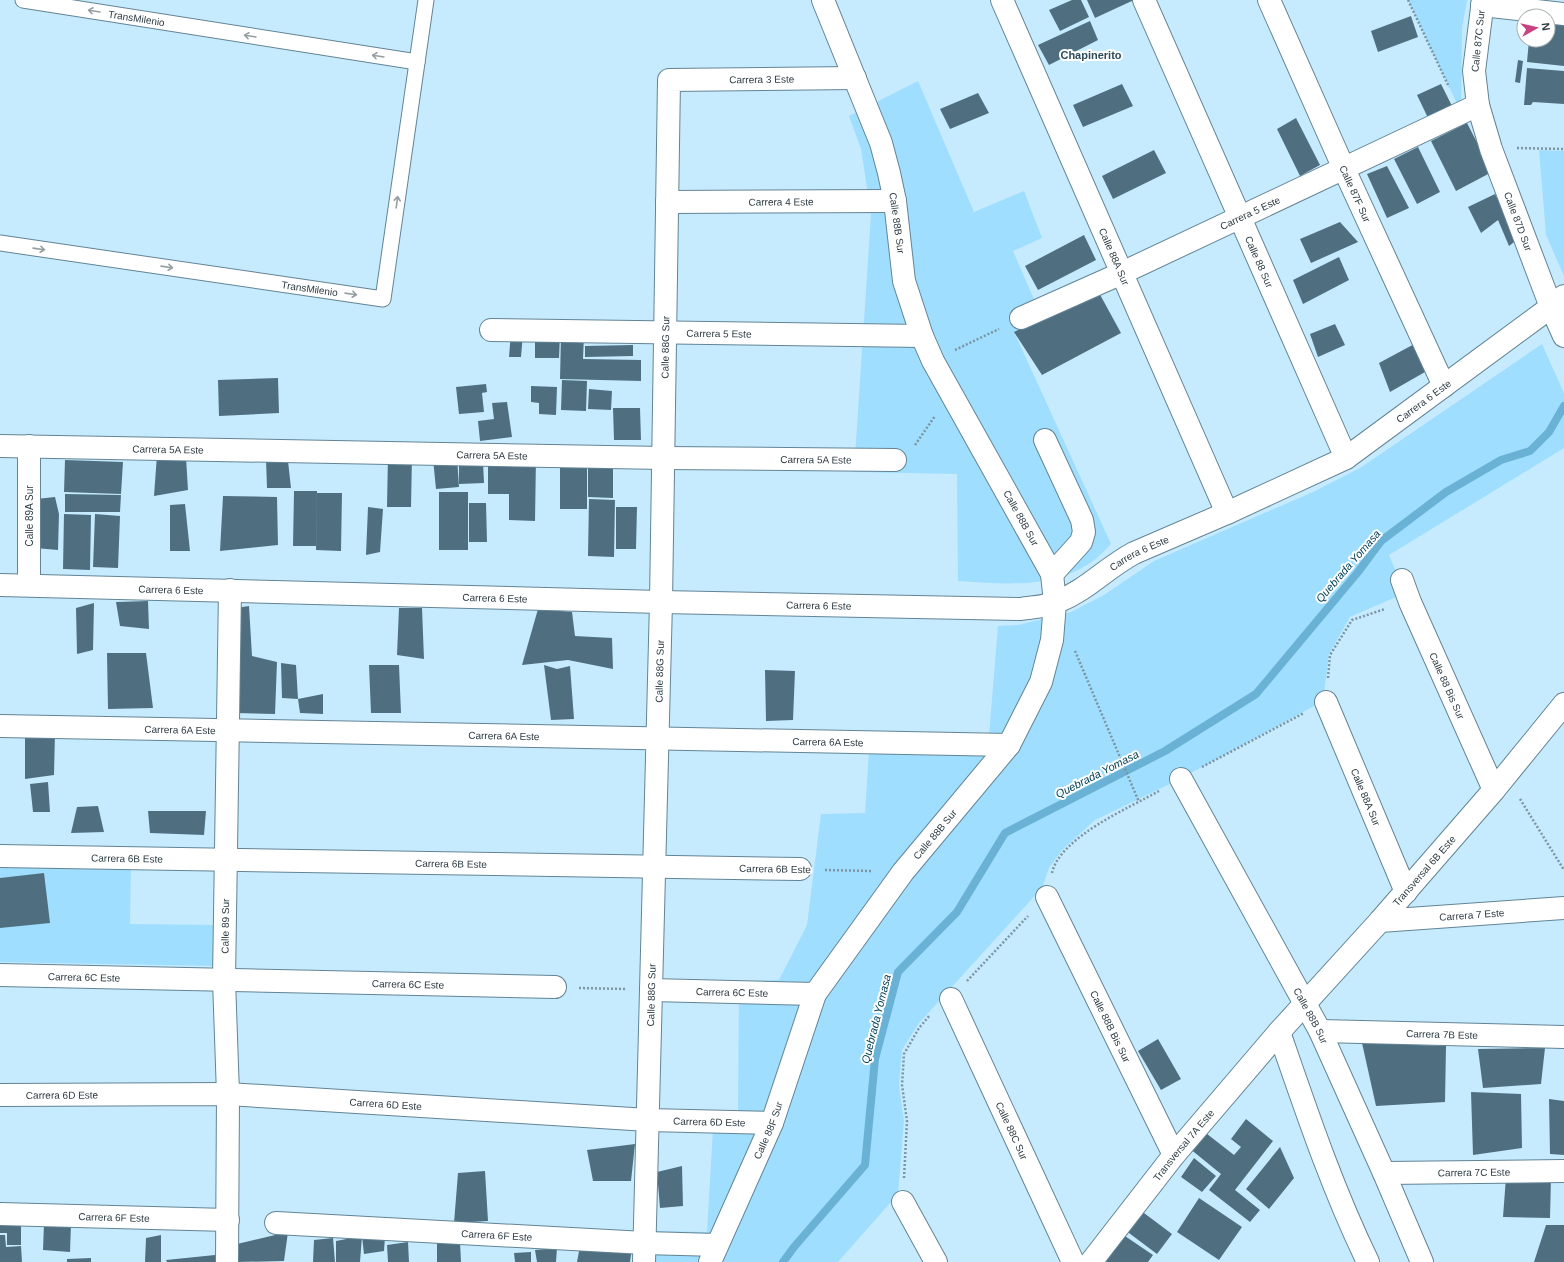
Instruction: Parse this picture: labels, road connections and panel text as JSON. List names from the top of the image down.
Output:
{
  "streets": {
    "street": [
      "Calle 87C Sur",
      "Carrera 3 Este",
      "Calle 87F Sur",
      "Carrera 4 Este",
      "Carrera 5 Este",
      "Calle 87D Sur",
      "Calle 88B Sur",
      "Calle 88A Sur",
      "Calle 88 Sur",
      "Calle 88G Sur",
      "Carrera 6 Este",
      "Carrera 5A Este",
      "Calle 89A Sur",
      "Calle 88 Bis Sur",
      "Carrera 6A Este",
      "Carrera 6B Este",
      "Transversal 6B Este",
      "Carrera 7 Este",
      "Calle 89 Sur",
      "Carrera 6C Este",
      "Calle 88B Bis Sur",
      "Carrera 7B Este",
      "Carrera 6D Este",
      "Calle 88F Sur",
      "Calle 88C Sur",
      "Transversal 7A Este",
      "Carrera 7C Este",
      "Carrera 6F Este"
    ],
    "lane": ["TransMilenio"]
  },
  "crossings": [
    ["Calle 87C Sur", "Carrera 5 Este"],
    ["Calle 87C Sur", "Calle 87D Sur"],
    ["Carrera 3 Este", "Calle 88B Sur"],
    ["Carrera 3 Este", "Calle 88G Sur"],
    ["Calle 87F Sur", "Carrera 5 Este"],
    ["Calle 87F Sur", "Carrera 6 Este"],
    ["Carrera 4 Este", "Calle 88B Sur"],
    ["Carrera 4 Este", "Calle 88G Sur"],
    ["Carrera 5 Este", "Calle 87D Sur"],
    ["Carrera 5 Este", "Calle 88B Sur"],
    ["Carrera 5 Este", "Calle 88A Sur"],
    ["Carrera 5 Este", "Calle 88 Sur"],
    ["Carrera 5 Este", "Calle 88G Sur"],
    ["Calle 87D Sur", "Carrera 6 Este"],
    ["Calle 88B Sur", "Carrera 6 Este"],
    ["Calle 88B Sur", "Carrera 6A Este"],
    ["Calle 88B Sur", "Carrera 6B Este"],
    ["Calle 88B Sur", "Transversal 6B Este"],
    ["Calle 88B Sur", "Carrera 6C Este"],
    ["Calle 88B Sur", "Carrera 7B Este"],
    ["Calle 88B Sur", "Calle 88F Sur"],
    ["Calle 88B Sur", "Carrera 7C Este"],
    ["Calle 88A Sur", "Carrera 6 Este"],
    ["Calle 88A Sur", "Transversal 6B Este"],
    ["Calle 88 Sur", "Carrera 6 Este"],
    ["Calle 88G Sur", "Carrera 6 Este"],
    ["Calle 88G Sur", "Carrera 5A Este"],
    ["Calle 88G Sur", "Carrera 6A Este"],
    ["Calle 88G Sur", "Carrera 6B Este"],
    ["Calle 88G Sur", "Carrera 6C Este"],
    ["Calle 88G Sur", "Carrera 6D Este"],
    ["Calle 88G Sur", "Carrera 6F Este"],
    ["Carrera 6 Este", "Calle 89A Sur"],
    ["Carrera 6 Este", "Calle 89 Sur"],
    ["Carrera 5A Este", "Calle 89A Sur"],
    ["Calle 88 Bis Sur", "Transversal 6B Este"],
    ["Carrera 6A Este", "Calle 89 Sur"],
    ["Carrera 6B Este", "Calle 89 Sur"],
    ["Transversal 6B Este", "Carrera 7 Este"],
    ["Transversal 6B Este", "Transversal 7A Este"],
    ["Calle 89 Sur", "Carrera 6C Este"],
    ["Calle 89 Sur", "Carrera 6D Este"],
    ["Calle 89 Sur", "Carrera 6F Este"],
    ["Carrera 6C Este", "Calle 88F Sur"],
    ["Calle 88B Bis Sur", "Transversal 7A Este"],
    ["Carrera 6D Este", "Calle 88F Sur"],
    ["Calle 88F Sur", "Carrera 6F Este"]
  ],
  "districts": ["Chapinerito"],
  "water": ["Quebrada Yomasa"],
  "north": "right"
}
